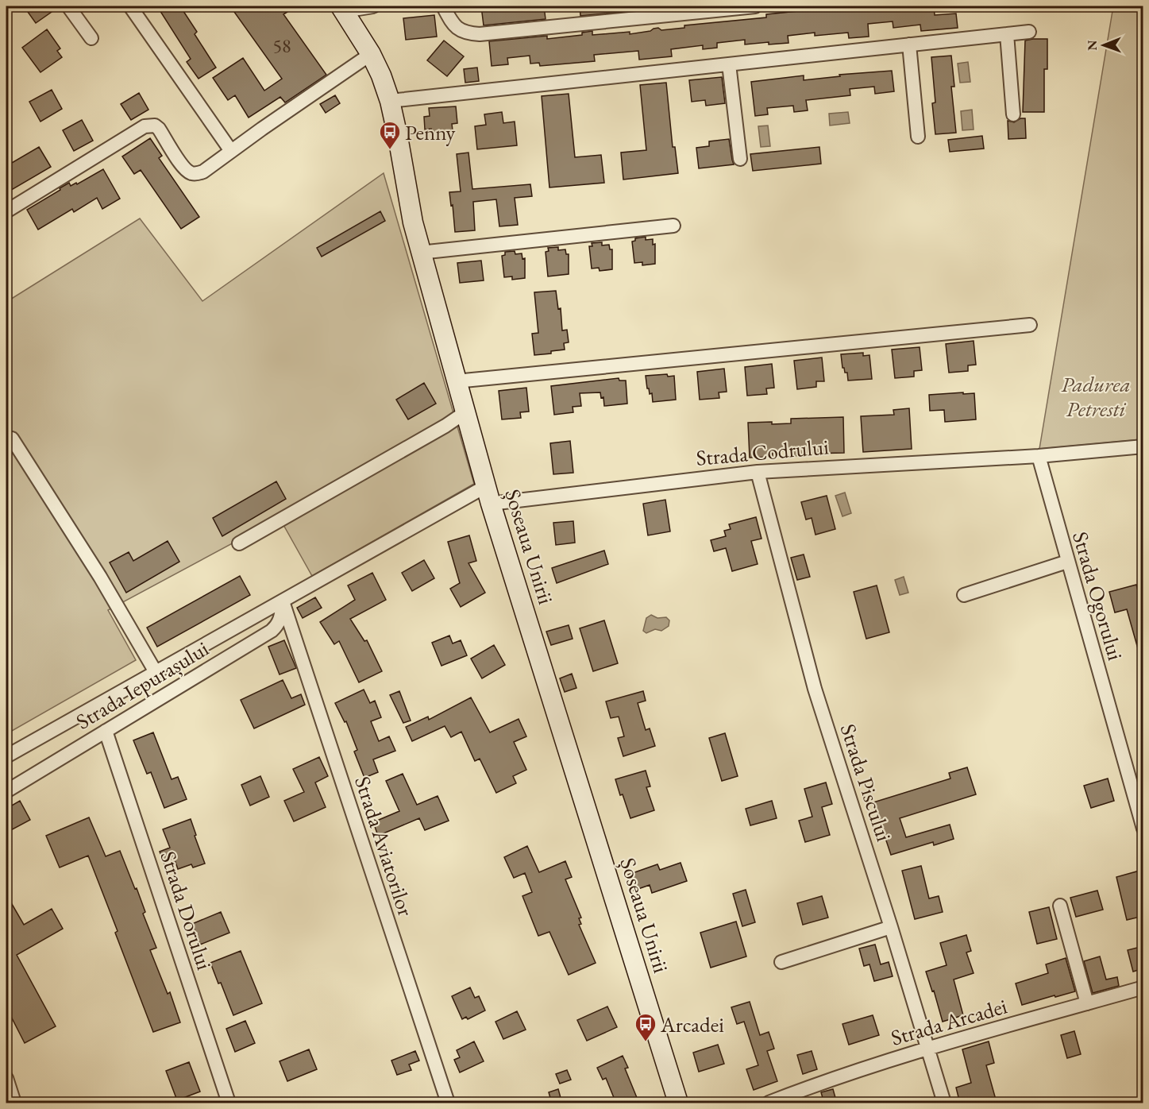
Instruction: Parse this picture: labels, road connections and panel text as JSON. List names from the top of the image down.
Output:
{
  "streets": {
    "main road": ["Șoseaua Unirii"],
    "street": [
      "Strada Codrului",
      "Strada Ogorului",
      "Strada Iepurașului",
      "Strada Piscului",
      "Strada Aviatorilor",
      "Strada Dorului",
      "Strada Arcadei"
    ]
  },
  "crossings": [
    ["Strada Codrului", "Șoseaua Unirii"],
    ["Strada Codrului", "Strada Ogorului"],
    ["Strada Codrului", "Strada Iepurașului"],
    ["Strada Codrului", "Strada Piscului"],
    ["Șoseaua Unirii", "Strada Iepurașului"],
    ["Strada Iepurașului", "Strada Aviatorilor"],
    ["Strada Iepurașului", "Strada Dorului"],
    ["Strada Piscului", "Strada Arcadei"]
  ],
  "parks": ["Padurea Petresti"],
  "places": {
    "bus stop": ["Penny", "Arcadei"]
  },
  "house_numbers": ["58"],
  "north": "left"
}
